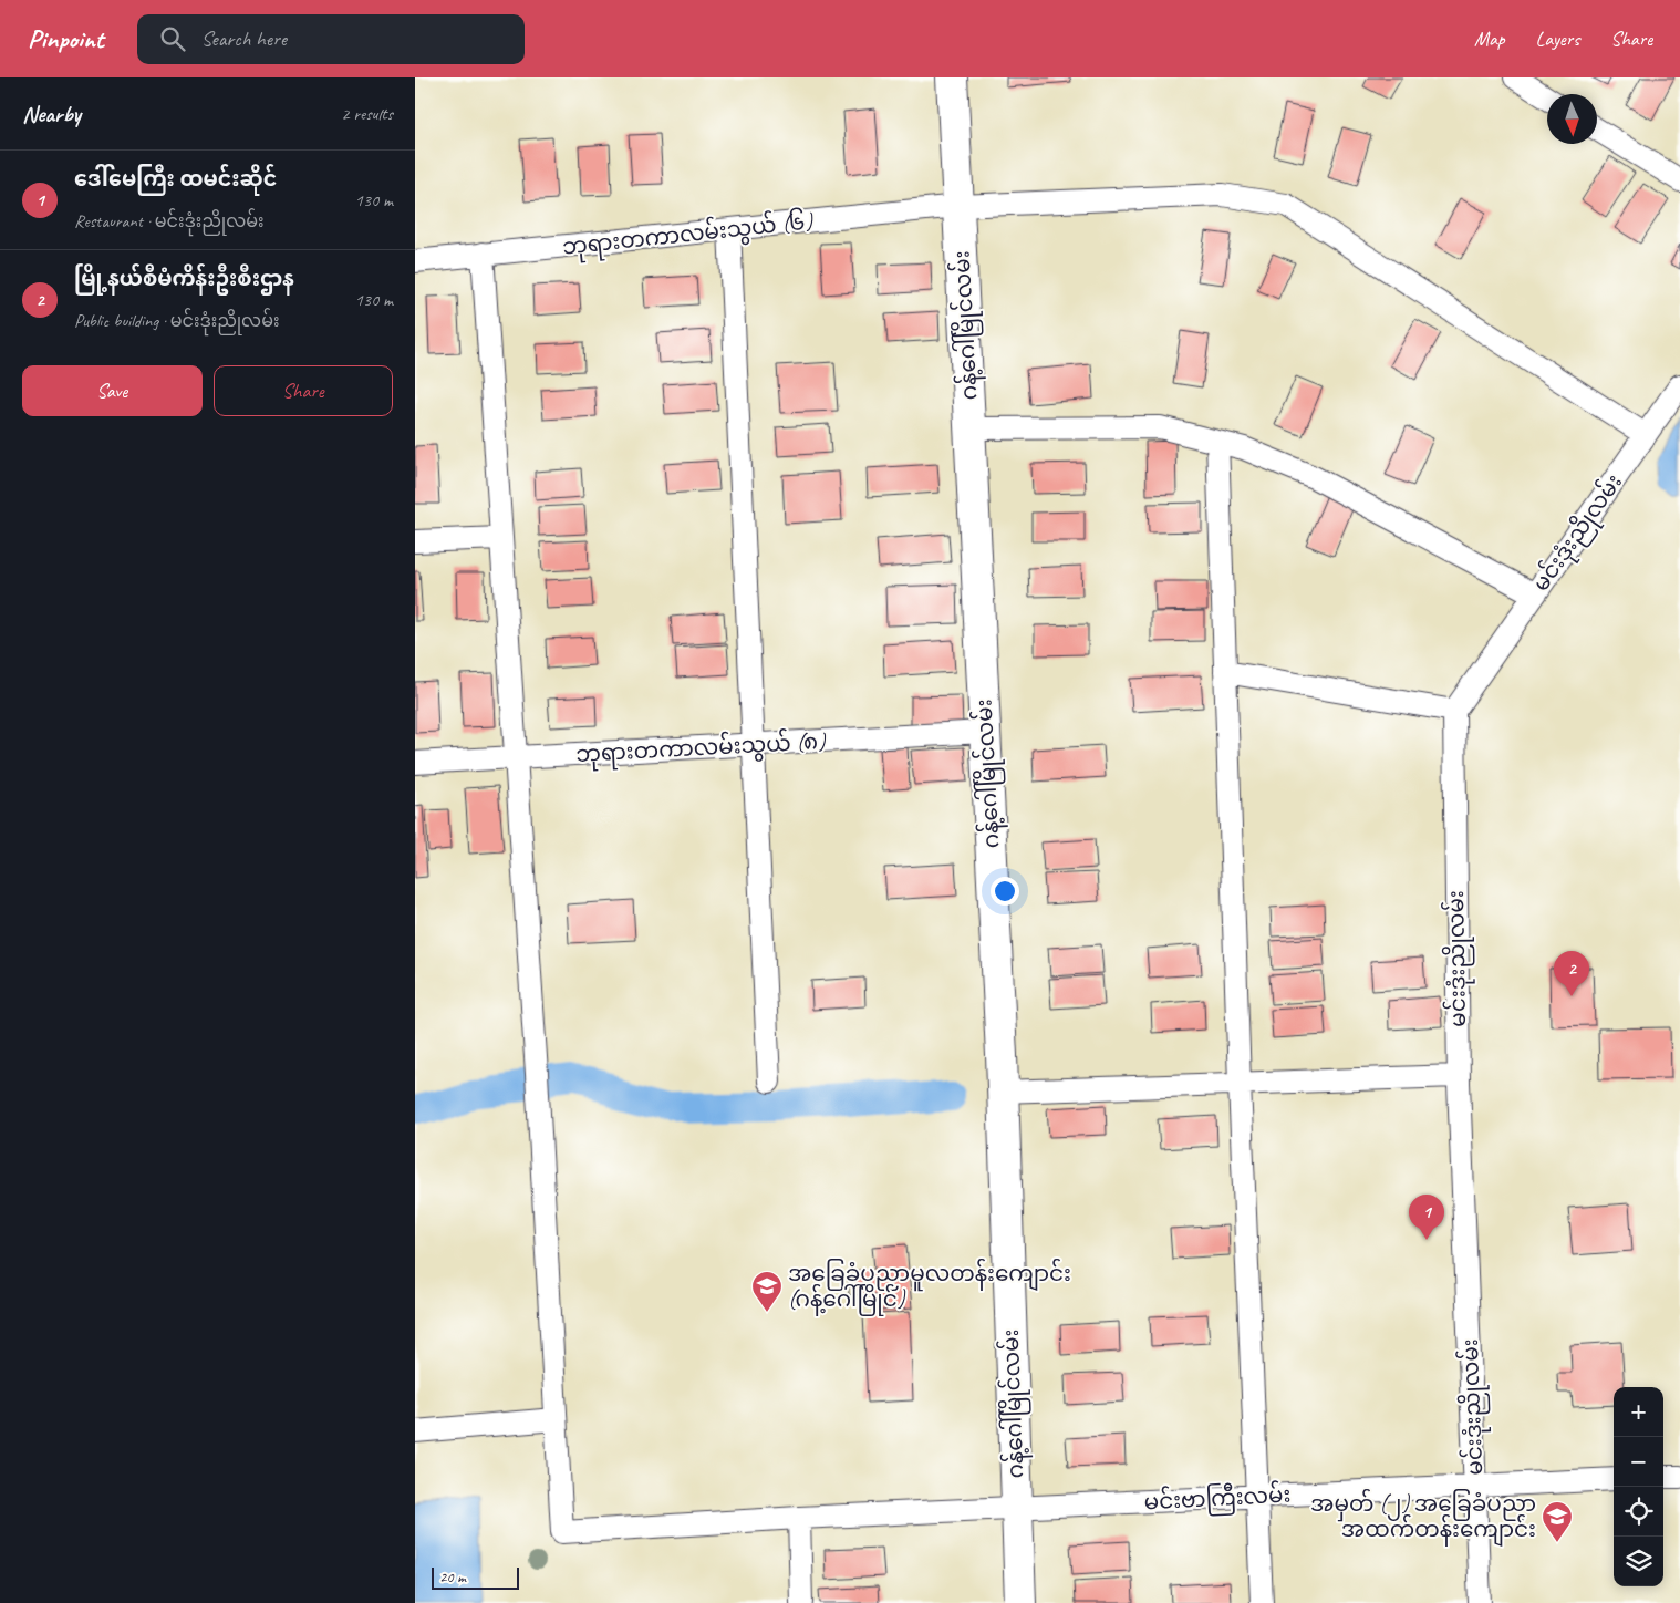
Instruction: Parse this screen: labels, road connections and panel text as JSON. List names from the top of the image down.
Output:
{
  "streets": {
    "street": [
      "ဘုရားတကာလမ်းသွယ် (၆)",
      "ဂန့်ဂေါ်မြိုင်လမ်း",
      "မင်းဒုံးညိုလမ်း",
      "ဘုရားတကာလမ်းသွယ် (၈)",
      "မင်းဗာကြီးလမ်း"
    ]
  },
  "crossings": [
    ["ဘုရားတကာလမ်းသွယ် (၆)", "ဂန့်ဂေါ်မြိုင်လမ်း"],
    ["ဘုရားတကာလမ်းသွယ် (၆)", "မင်းဒုံးညိုလမ်း"],
    ["ဂန့်ဂေါ်မြိုင်လမ်း", "ဘုရားတကာလမ်းသွယ် (၈)"],
    ["ဂန့်ဂေါ်မြိုင်လမ်း", "မင်းဗာကြီးလမ်း"],
    ["မင်းဒုံးညိုလမ်း", "မင်းဗာကြီးလမ်း"]
  ],
  "places": {
    "school or university": ["အခြေခံပညာမူလတန်းကျောင်း (ဂန့်ဂေါ်မြိုင်)", "အမှတ် (၂) အခြေခံပညာ အထက်တန်းကျောင်း"]
  },
  "scale_bar": "20 m",
  "north": "bottom",
  "page": {
    "header": "Pinpoint",
    "search": "Search here",
    "nav": ["Map", "Layers", "Share"],
    "heading": ["Nearby", "2 results"],
    "list": [
      {
        "mark": "1",
        "name": "ဒေါ်မေကြီး ထမင်းဆိုင်",
        "note": "Restaurant · မင်းဒုံးညိုလမ်း",
        "value": "130 m"
      },
      {
        "mark": "2",
        "name": "မြို့နယ်စီမံကိန်းဦးစီးဌာန",
        "note": "Public building · မင်းဒုံးညိုလမ်း",
        "value": "130 m"
      }
    ],
    "buttons": ["Save", "Share"],
    "pins": ["2", "1"],
    "map_buttons": ["+", "−"],
    "scale": "20 m"
  }
}
